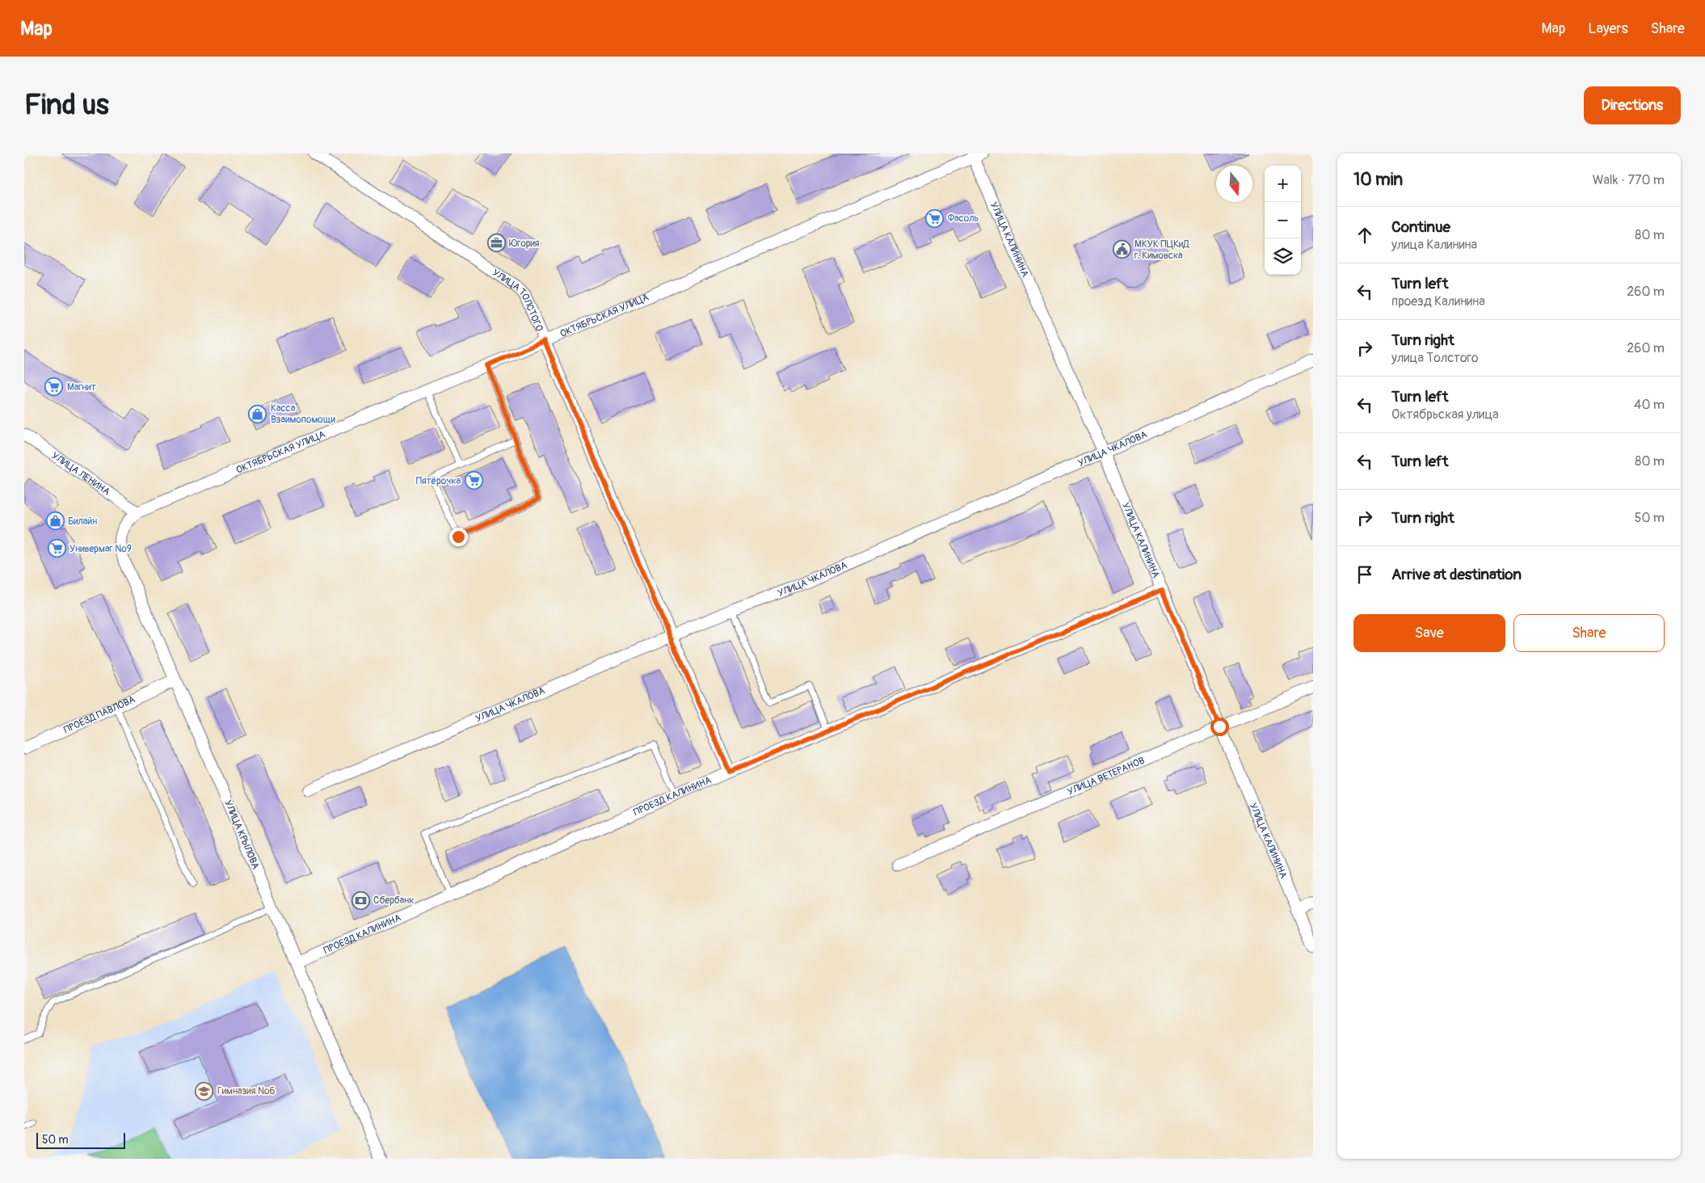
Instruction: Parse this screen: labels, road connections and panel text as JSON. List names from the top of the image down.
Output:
{
  "streets": {
    "street": [
      "УЛИЦА КАЛИНИНА",
      "УЛИЦА ТОЛСТОГО",
      "ОКТЯБРЬСКАЯ УЛИЦА",
      "УЛИЦА ЧКАЛОВА",
      "УЛИЦА ЛЕНИНА",
      "ПРОЕЗД ПАВЛОВА",
      "УЛИЦА ВЕТЕРАНОВ",
      "ПРОЕЗД КАЛИНИНА",
      "УЛИЦА КРЫЛОВА"
    ]
  },
  "crossings": [
    ["УЛИЦА КАЛИНИНА", "ОКТЯБРЬСКАЯ УЛИЦА"],
    ["УЛИЦА КАЛИНИНА", "УЛИЦА ЧКАЛОВА"],
    ["УЛИЦА КАЛИНИНА", "УЛИЦА ВЕТЕРАНОВ"],
    ["УЛИЦА КАЛИНИНА", "ПРОЕЗД КАЛИНИНА"],
    ["УЛИЦА ТОЛСТОГО", "ОКТЯБРЬСКАЯ УЛИЦА"],
    ["УЛИЦА ТОЛСТОГО", "УЛИЦА ЧКАЛОВА"],
    ["УЛИЦА ТОЛСТОГО", "ПРОЕЗД КАЛИНИНА"],
    ["ОКТЯБРЬСКАЯ УЛИЦА", "УЛИЦА ЛЕНИНА"],
    ["ОКТЯБРЬСКАЯ УЛИЦА", "УЛИЦА КРЫЛОВА"],
    ["УЛИЦА ЛЕНИНА", "УЛИЦА КРЫЛОВА"],
    ["ПРОЕЗД ПАВЛОВА", "УЛИЦА КРЫЛОВА"],
    ["ПРОЕЗД КАЛИНИНА", "УЛИЦА КРЫЛОВА"]
  ],
  "places": {
    "supermarket": [
      "Фасоль",
      "Магнит",
      "Пятёрочка",
      "Универмаг №9"
    ],
    "office": ["Югория"],
    "public building": ["МКУК ПЦКиД г. Кимовска"],
    "shop": ["Касса Взаимопомощи", "Билайн"],
    "bank": ["Сбербанк"],
    "school or university": ["Гимназия №6"]
  },
  "scale_bar": "50 m",
  "north": "bottom",
  "page": {
    "header": "Map",
    "nav": ["Map", "Layers", "Share"],
    "buttons": [
      "Directions",
      ["Save", "Share"]
    ],
    "title": "Find us",
    "heading": ["10 min", "Walk · 770 m"],
    "map_buttons": ["+", "−"],
    "list": [
      ["Continue", "улица Калинина", "80 m"],
      ["Turn left", "проезд Калинина", "260 m"],
      ["Turn right", "улица Толстого", "260 m"],
      ["Turn left", "Октябрьская улица", "40 m"],
      ["Turn left", "80 m"],
      ["Turn right", "50 m"],
      "Arrive at destination"
    ],
    "scale": "50 m"
  }
}
